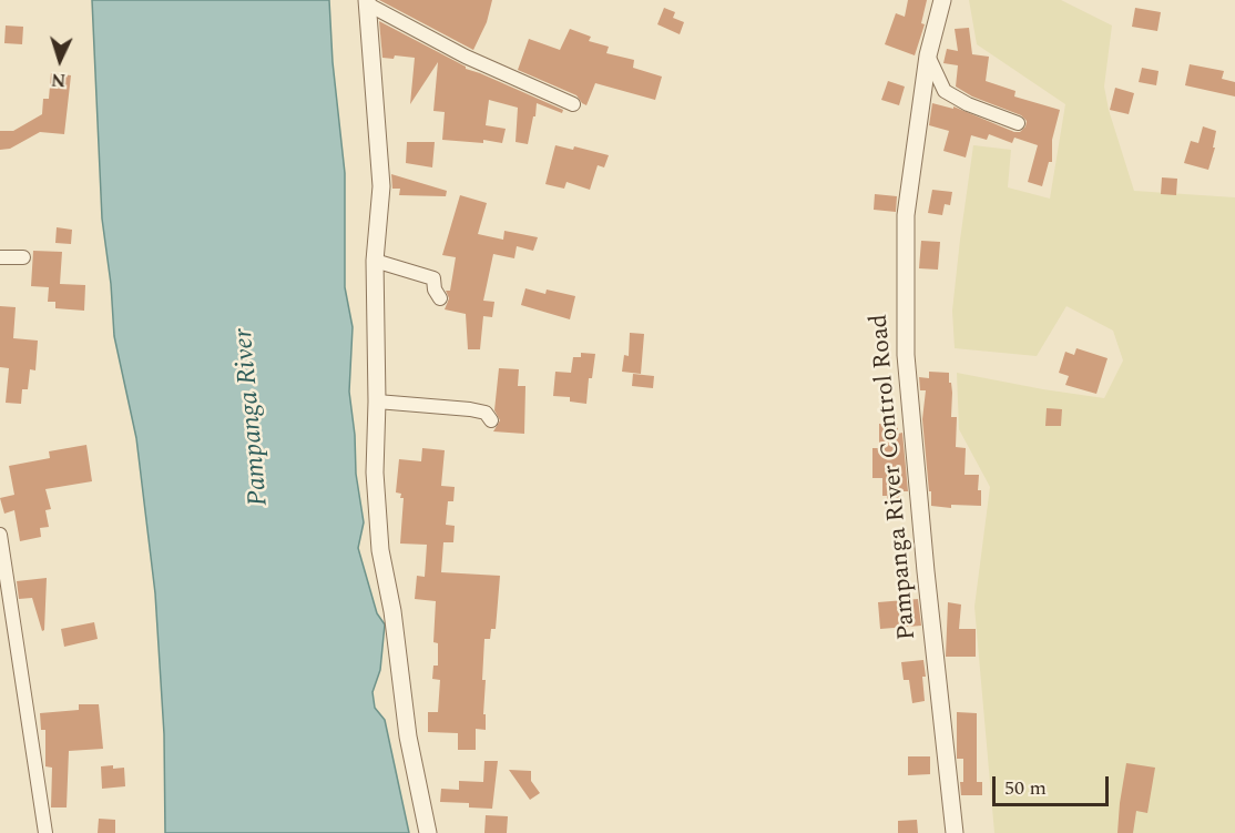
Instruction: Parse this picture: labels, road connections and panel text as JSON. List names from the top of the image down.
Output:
{
  "streets": {
    "street": ["Pampanga River Control Road"]
  },
  "water": ["Pampanga River"],
  "scale_bar": "50 m",
  "north": "bottom"
}
